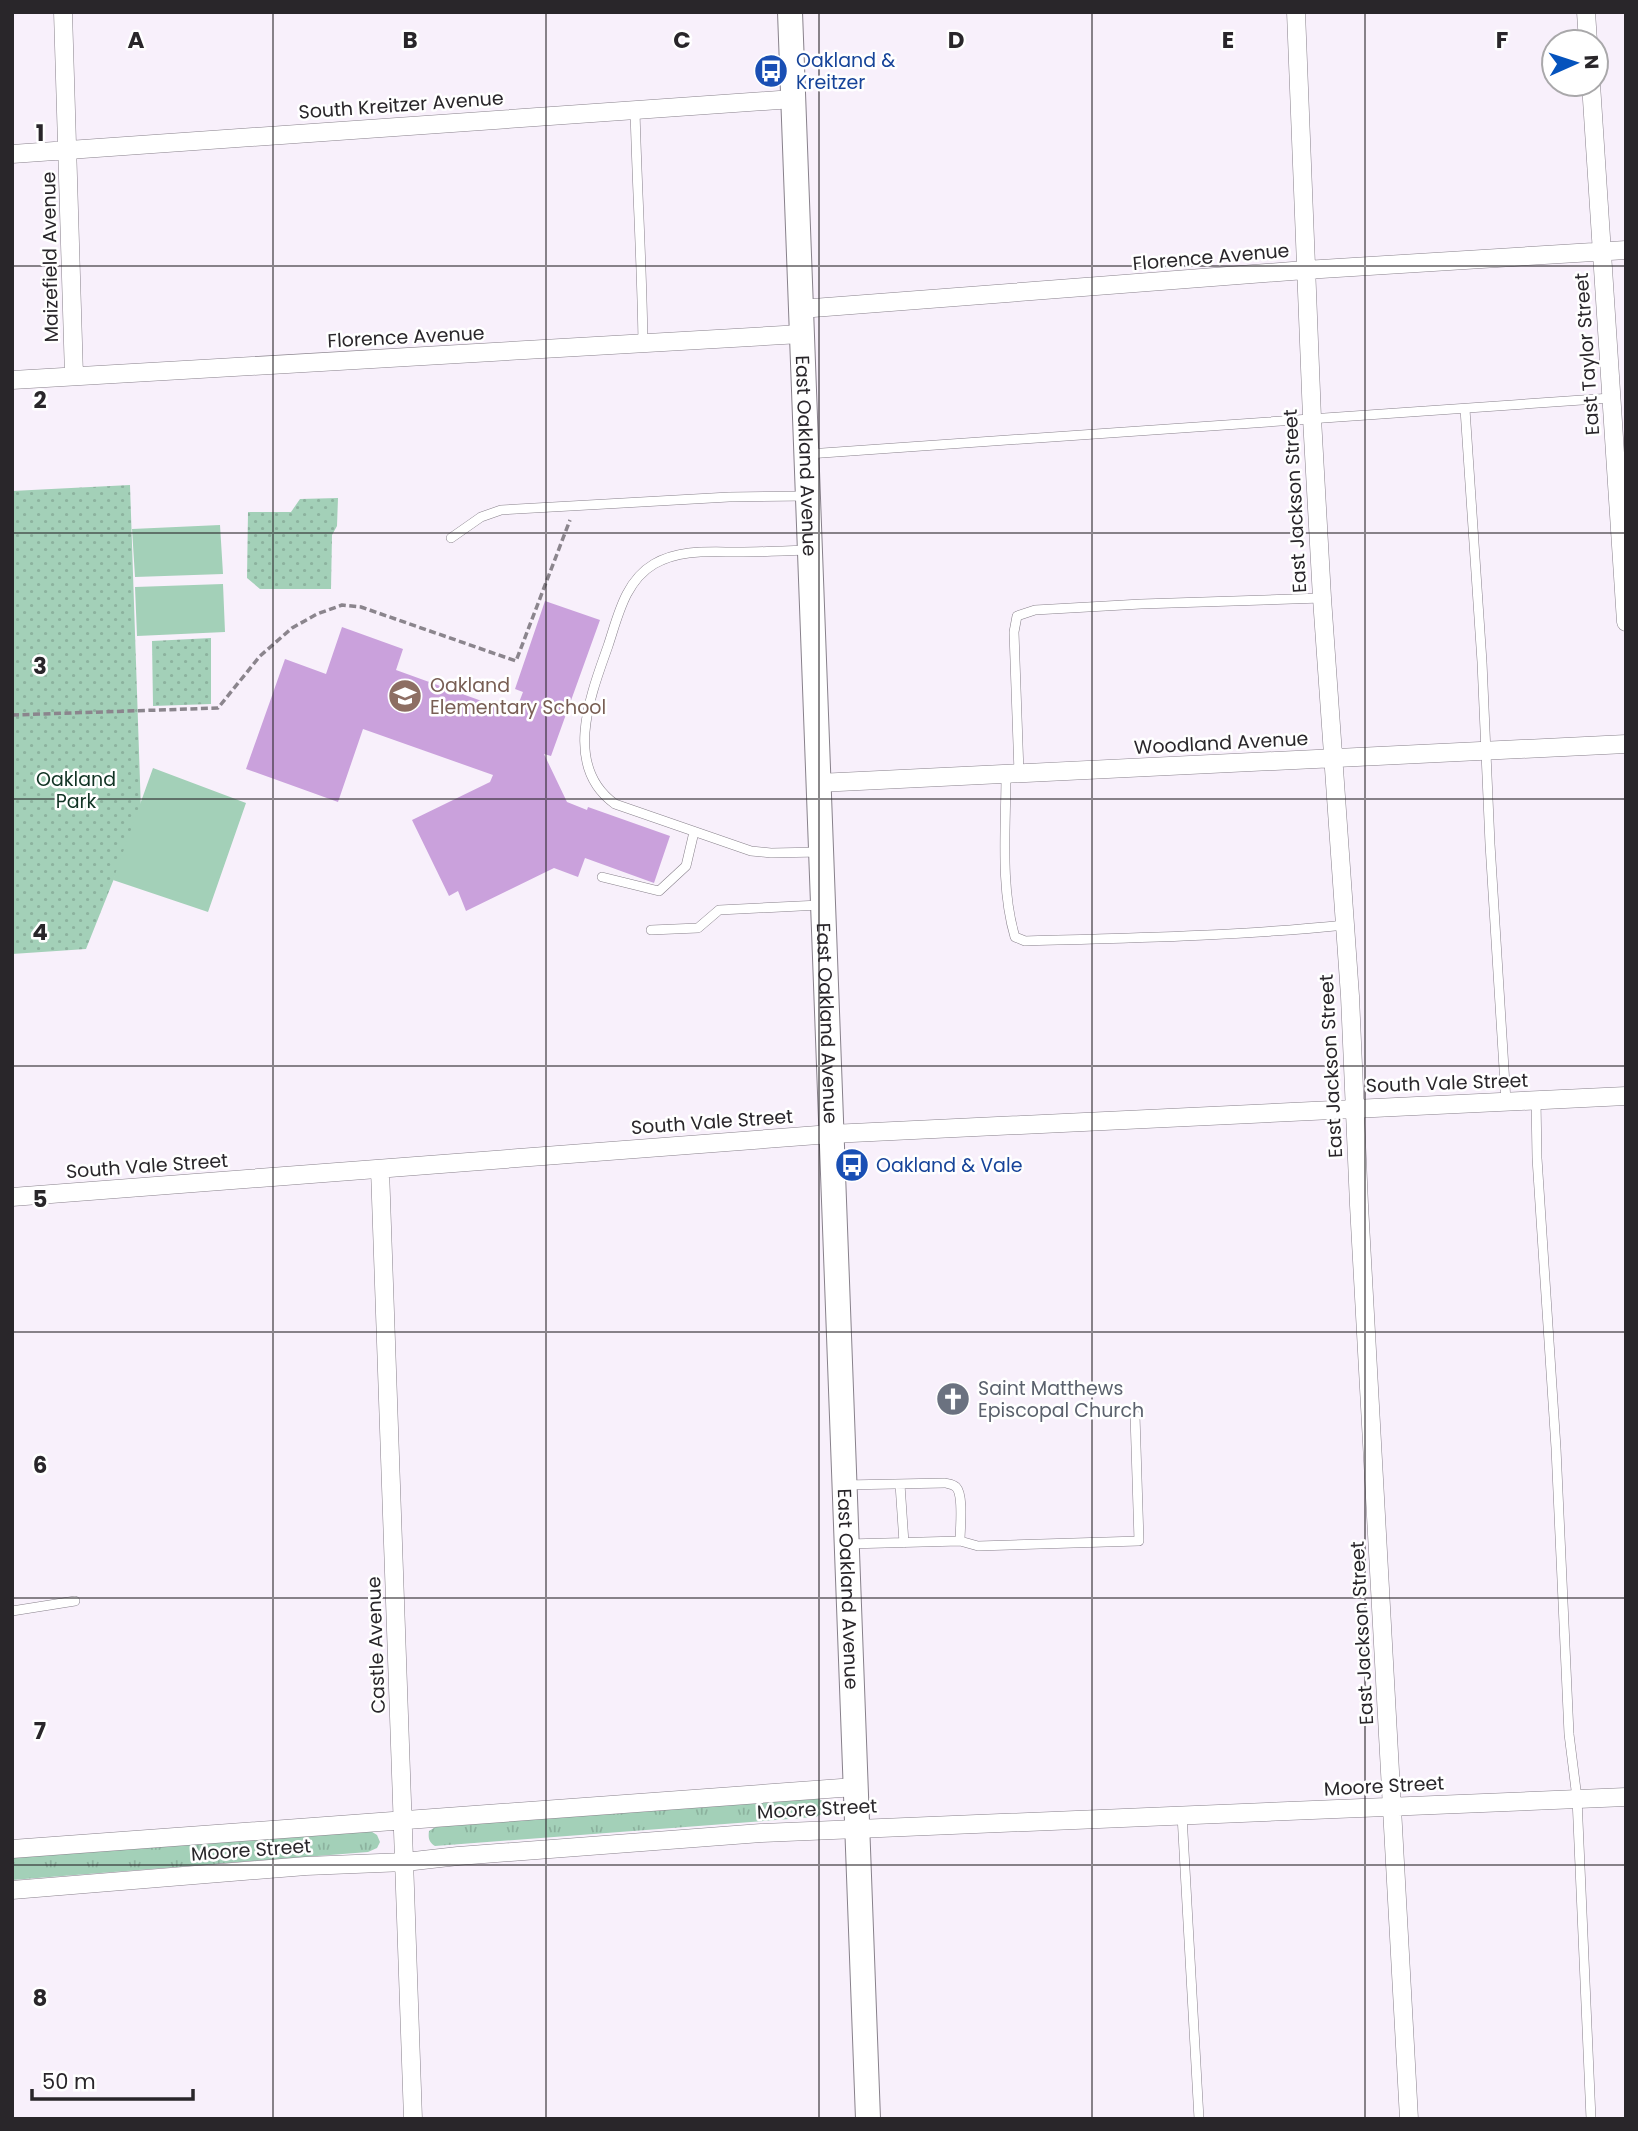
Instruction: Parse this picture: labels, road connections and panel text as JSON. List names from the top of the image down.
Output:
{
  "streets": {
    "main road": ["East Oakland Avenue"],
    "street": [
      "South Kreitzer Avenue",
      "Maizefield Avenue",
      "Florence Avenue",
      "East Taylor Street",
      "East Jackson Street",
      "Woodland Avenue",
      "South Vale Street",
      "Castle Avenue",
      "Moore Street"
    ]
  },
  "crossings": [
    ["South Kreitzer Avenue", "Maizefield Avenue"],
    ["South Kreitzer Avenue", "East Oakland Avenue"],
    ["Maizefield Avenue", "Florence Avenue"],
    ["Florence Avenue", "East Taylor Street"],
    ["Florence Avenue", "East Oakland Avenue"],
    ["Florence Avenue", "East Jackson Street"],
    ["East Oakland Avenue", "Woodland Avenue"],
    ["East Oakland Avenue", "South Vale Street"],
    ["East Oakland Avenue", "Moore Street"],
    ["East Jackson Street", "Woodland Avenue"],
    ["East Jackson Street", "South Vale Street"],
    ["East Jackson Street", "Moore Street"],
    ["South Vale Street", "Castle Avenue"],
    ["Castle Avenue", "Moore Street"]
  ],
  "parks": ["Oakland Park"],
  "places": {
    "bus stop": ["Oakland & Kreitzer", "Oakland & Vale"],
    "school or university": ["Oakland Elementary School"],
    "church": ["Saint Matthews Episcopal Church"]
  },
  "scale_bar": "50 m",
  "north": "right",
  "grid": {
    "columns": [
      "A",
      "B",
      "C",
      "D",
      "E",
      "F"
    ],
    "rows": [
      "1",
      "2",
      "3",
      "4",
      "5",
      "6",
      "7",
      "8"
    ]
  }
}
